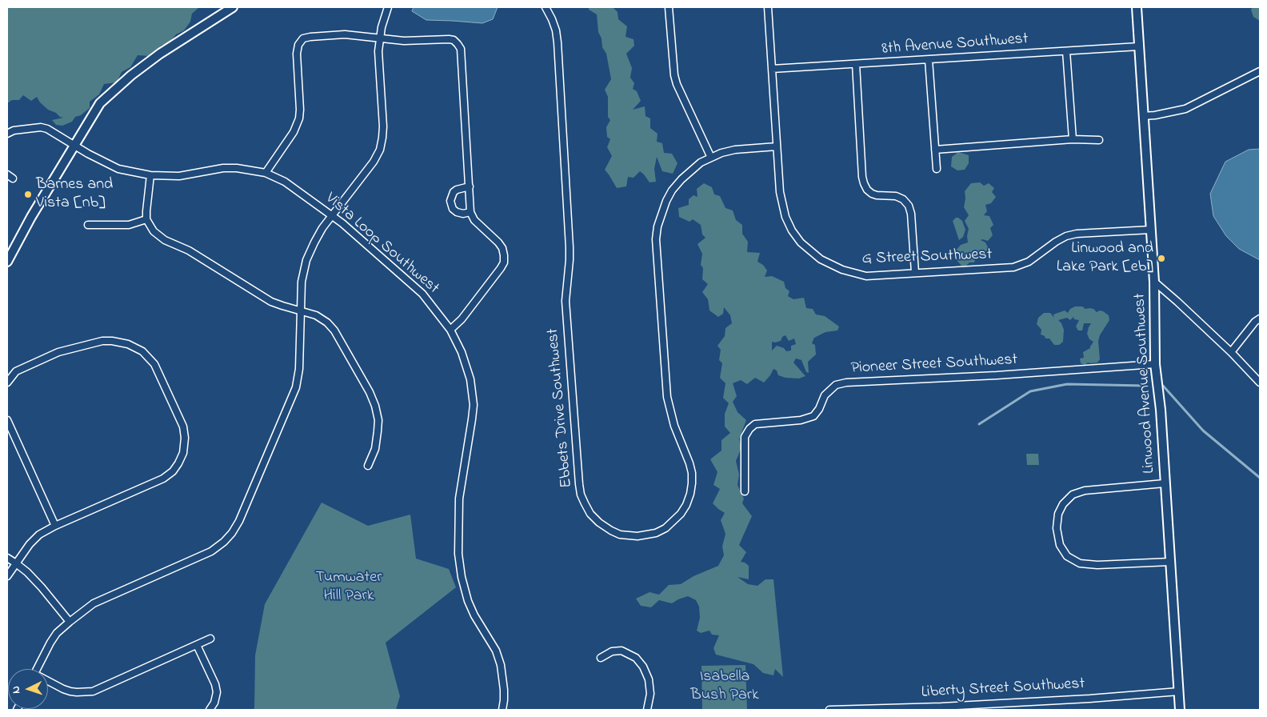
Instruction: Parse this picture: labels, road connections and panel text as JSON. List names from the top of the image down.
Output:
{
  "streets": {
    "street": [
      "8th Avenue Southwest",
      "Vista Loop Southwest",
      "G Street Southwest",
      "Pioneer Street Southwest",
      "Linwood Avenue Southwest",
      "Ebbets Drive Southwest",
      "Liberty Street Southwest"
    ]
  },
  "crossings": [
    ["8th Avenue Southwest", "G Street Southwest"],
    ["8th Avenue Southwest", "Linwood Avenue Southwest"],
    ["G Street Southwest", "Linwood Avenue Southwest"],
    ["G Street Southwest", "Ebbets Drive Southwest"],
    ["Pioneer Street Southwest", "Linwood Avenue Southwest"],
    ["Linwood Avenue Southwest", "Liberty Street Southwest"]
  ],
  "parks": ["Tumwater Hill Park", "Isabella Bush Park"],
  "places": ["Barnes and Vista [nb]", "Linwood and Lake Park [eb]"],
  "north": "left"
}
